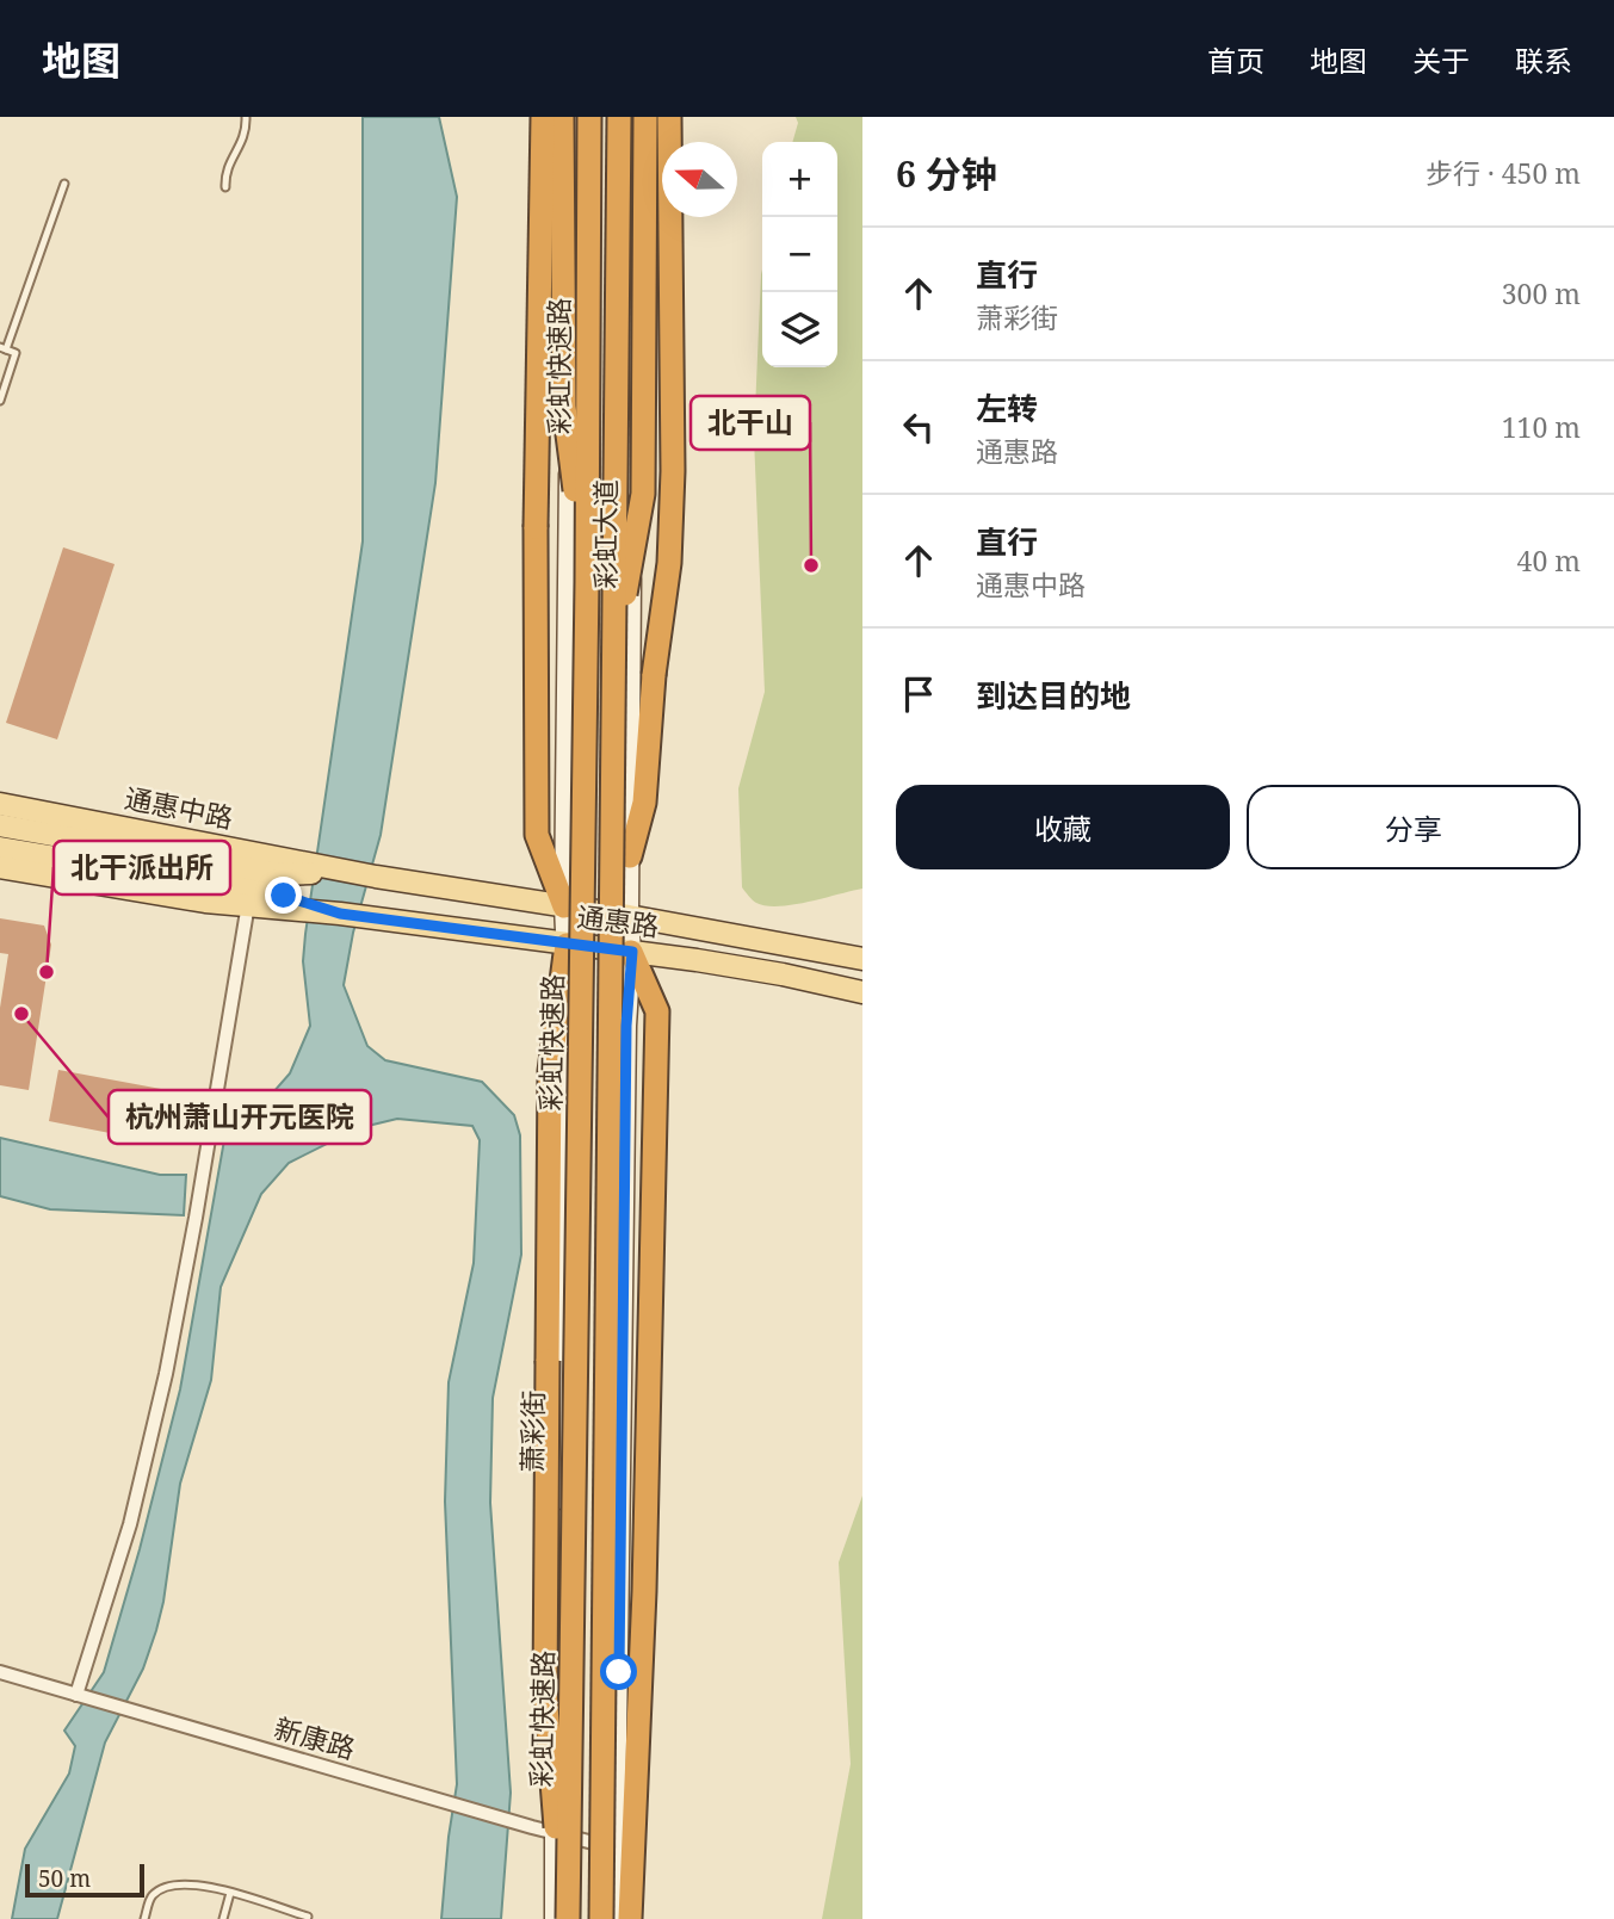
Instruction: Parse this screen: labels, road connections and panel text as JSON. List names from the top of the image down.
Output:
{
  "streets": {
    "highway": ["彩虹快速路"],
    "main road": [
      "彩虹大道",
      "通惠中路",
      "通惠路",
      "萧彩街"
    ],
    "street": ["新康路"]
  },
  "crossings": [
    ["彩虹大道", "通惠路"],
    ["彩虹大道", "萧彩街"],
    ["通惠中路", "通惠路"],
    ["通惠路", "萧彩街"],
    ["萧彩街", "新康路"]
  ],
  "places": ["北干山", "北干派出所", "杭州萧山开元医院"],
  "scale_bar": "50 m",
  "north": "left",
  "page": {
    "header": "地图",
    "nav": [
      "首页",
      "地图",
      "关于",
      "联系"
    ],
    "heading": ["6 分钟", "步行 · 450 m"],
    "map_buttons": ["+", "−"],
    "list": [
      ["直行", "萧彩街", "300 m"],
      ["左转", "通惠路", "110 m"],
      ["直行", "通惠中路", "40 m"],
      "到达目的地"
    ],
    "buttons": ["收藏", "分享"],
    "scale": "50 m"
  }
}
